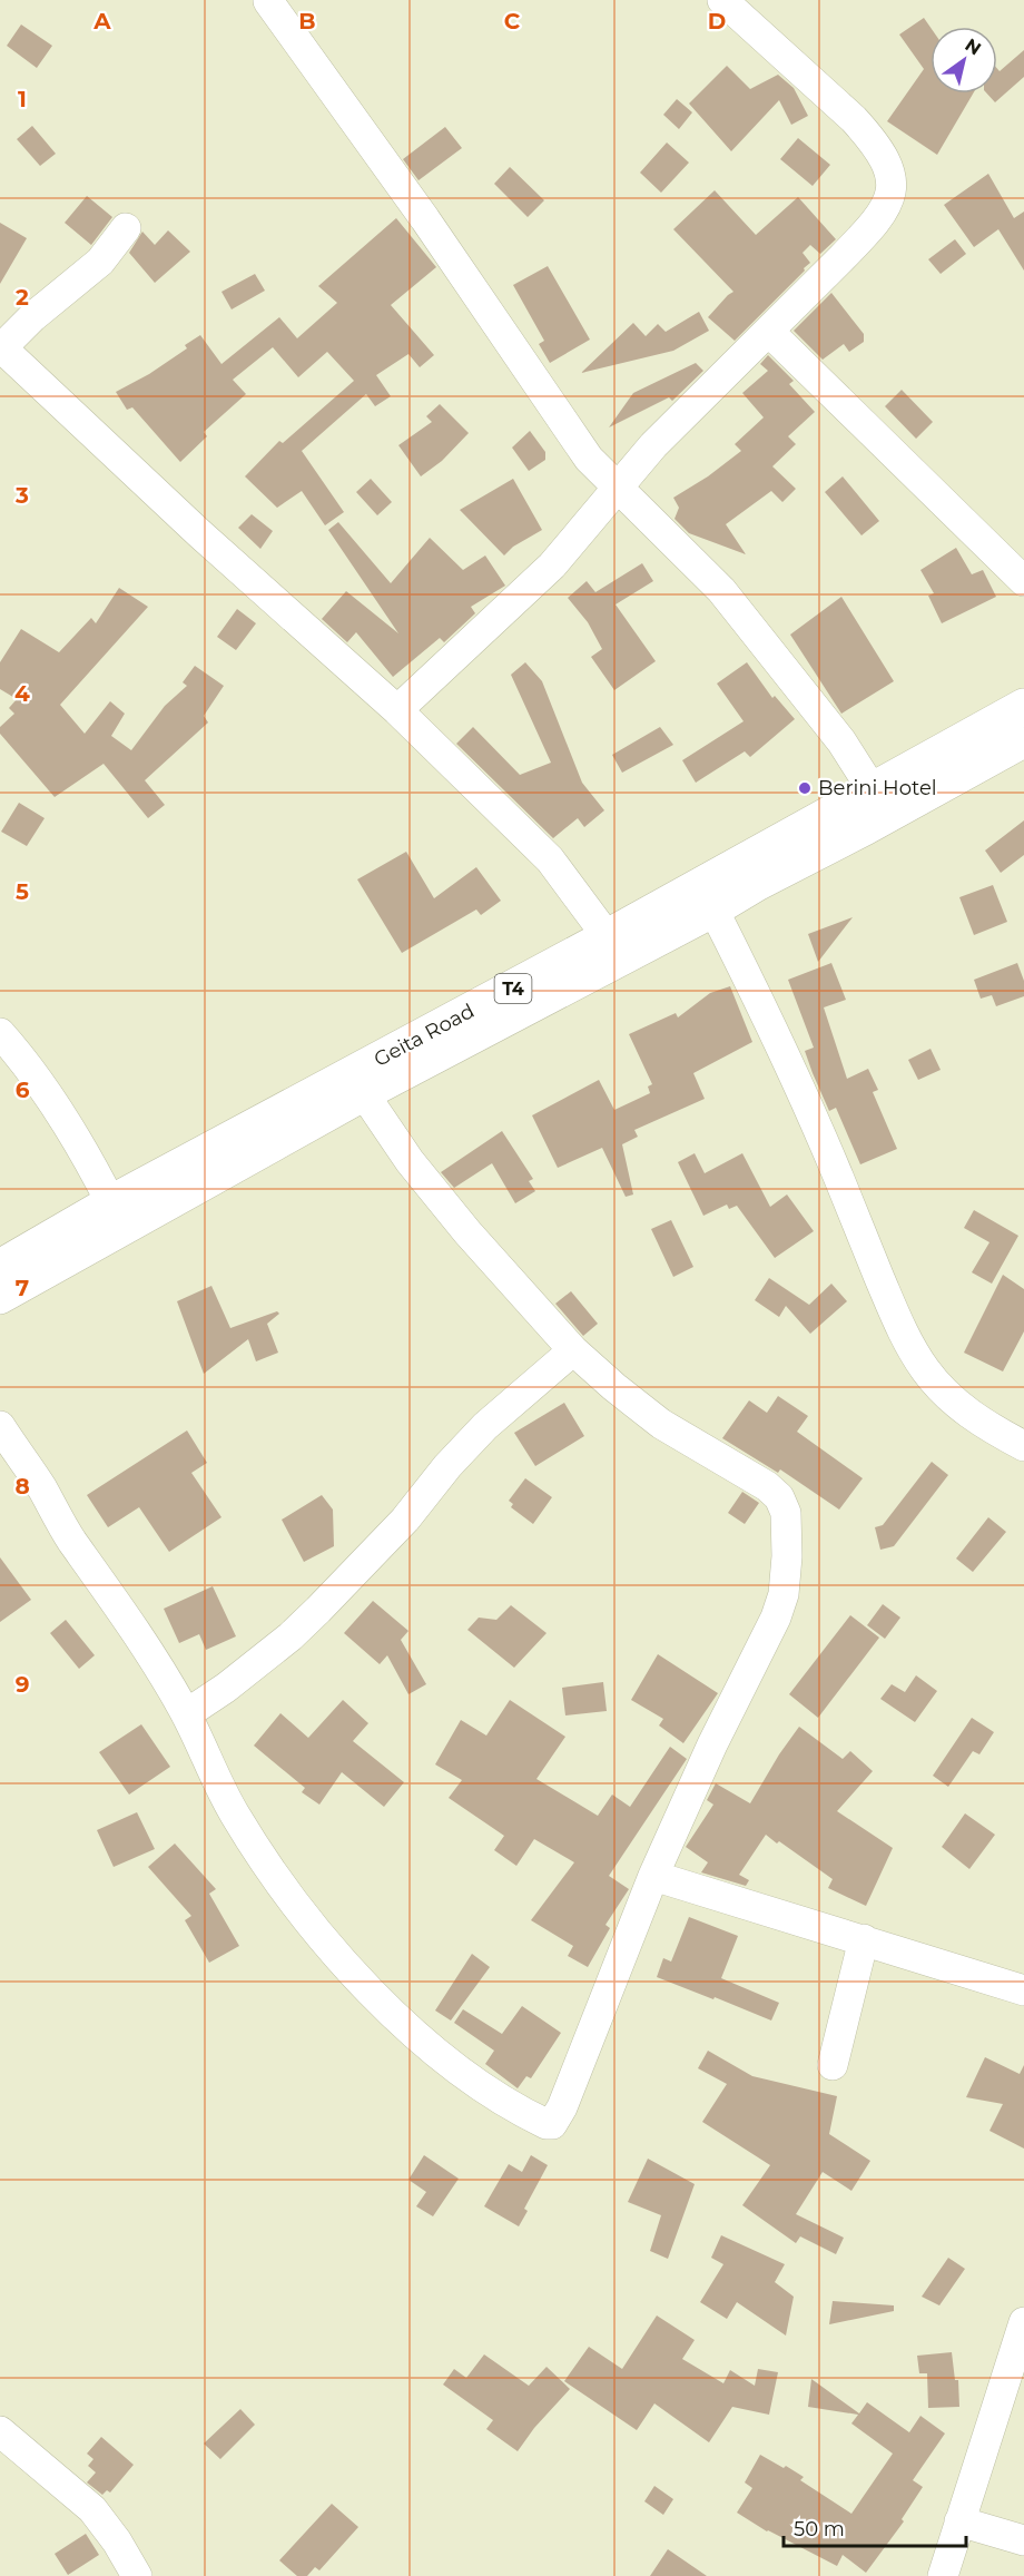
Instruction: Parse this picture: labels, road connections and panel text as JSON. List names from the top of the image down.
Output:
{
  "streets": {
    "highway": ["T4", "Geita Road"]
  },
  "places": ["Berini Hotel"],
  "scale_bar": "50 m",
  "north": "top right",
  "grid": {
    "columns": [
      "A",
      "B",
      "C",
      "D"
    ],
    "rows": [
      "1",
      "2",
      "3",
      "4",
      "5",
      "6",
      "7",
      "8",
      "9"
    ]
  }
}
